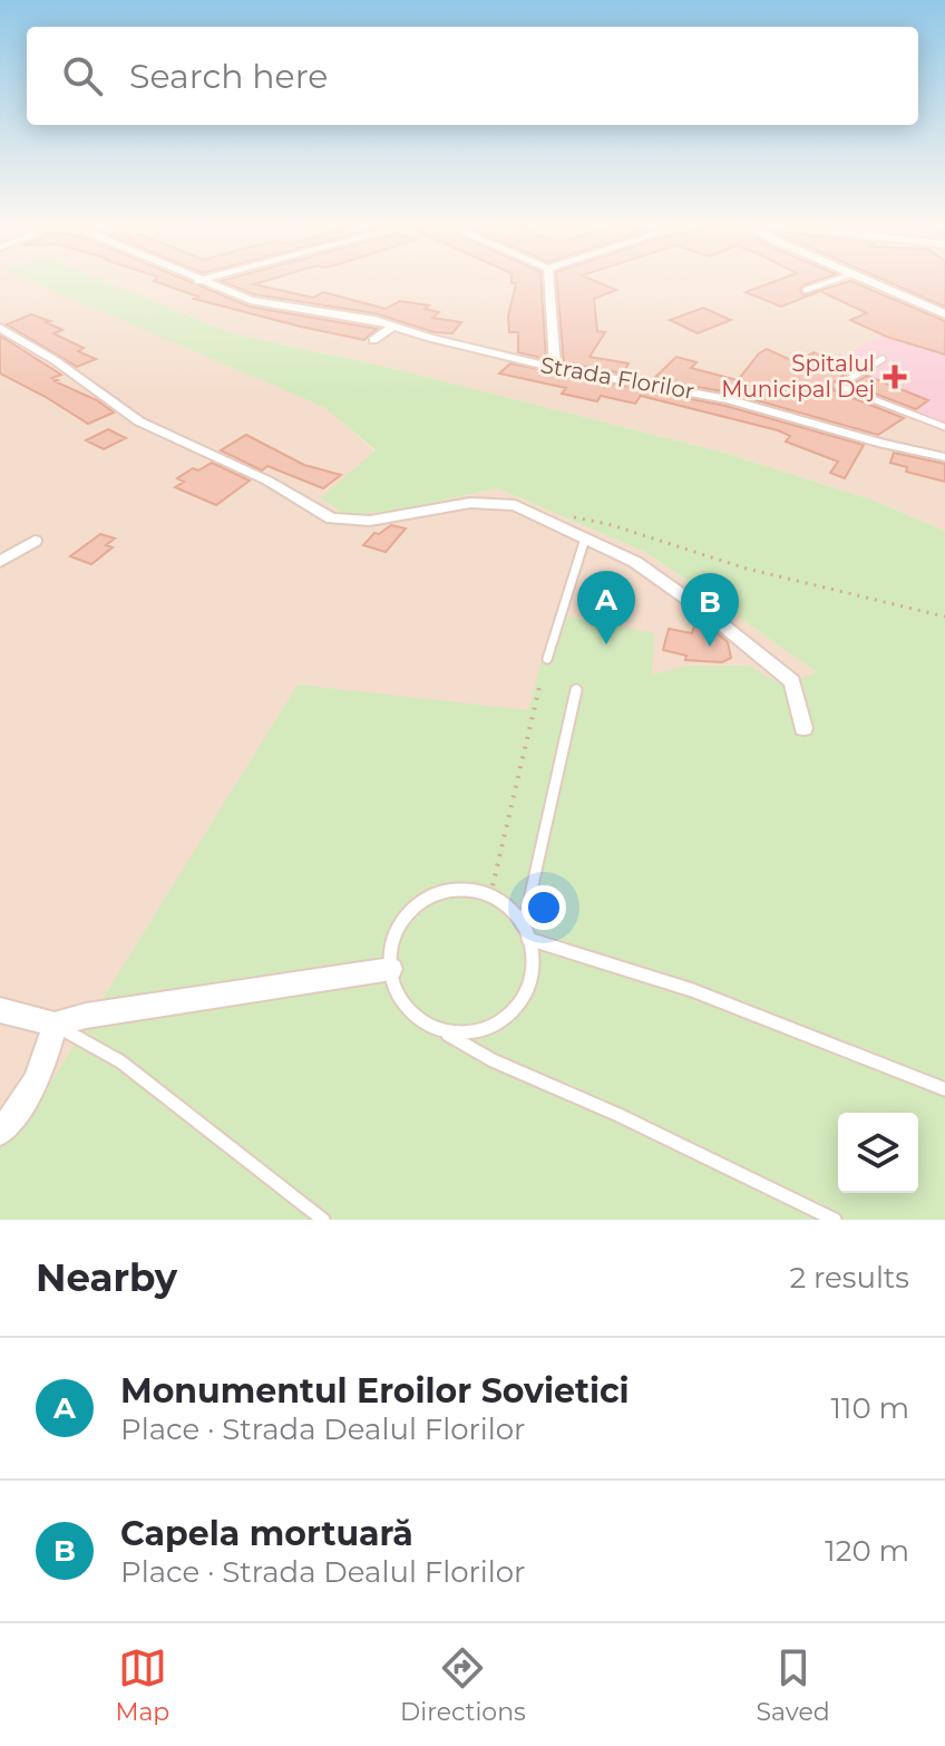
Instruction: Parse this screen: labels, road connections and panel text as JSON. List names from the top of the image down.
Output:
{
  "streets": {
    "street": ["Strada Florilor"]
  },
  "places": {
    "health": ["Spitalul Municipal Dej"]
  },
  "page": {
    "search": "Search here",
    "pins": ["A", "B"],
    "heading": ["Nearby", "2 results"],
    "list": [
      {
        "mark": "A",
        "name": "Monumentul Eroilor Sovietici",
        "note": "Place · Strada Dealul Florilor",
        "value": "110 m"
      },
      {
        "mark": "B",
        "name": "Capela mortuară",
        "note": "Place · Strada Dealul Florilor",
        "value": "120 m"
      }
    ],
    "nav": ["Map", "Directions", "Saved"]
  }
}
